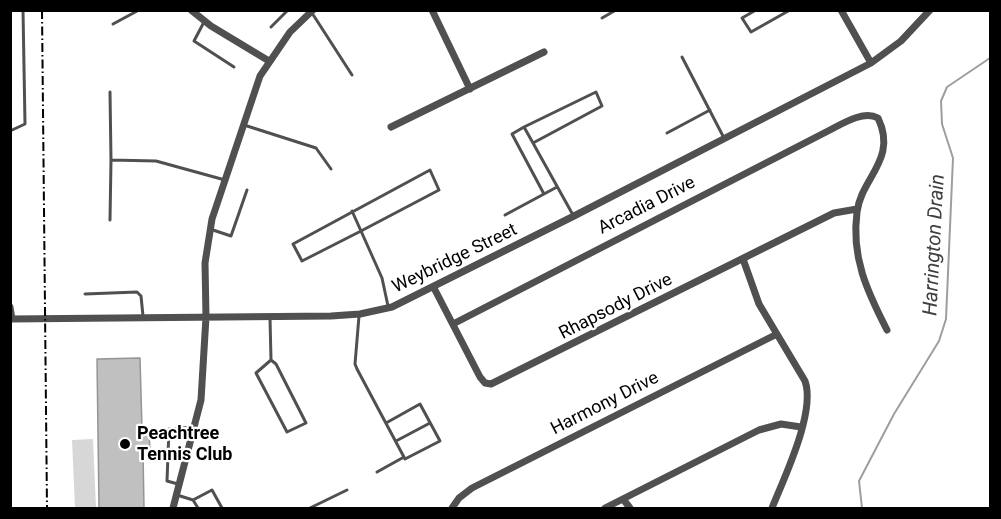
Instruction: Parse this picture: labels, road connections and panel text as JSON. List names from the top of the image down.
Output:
{
  "streets": {
    "street": [
      "Arcadia Drive",
      "Weybridge Street",
      "Rhapsody Drive",
      "Harmony Drive"
    ]
  },
  "crossings": [
    ["Arcadia Drive", "Rhapsody Drive"],
    ["Weybridge Street", "Rhapsody Drive"]
  ],
  "water": ["Harrington Drain"],
  "places": ["Peachtree Tennis Club"]
}
